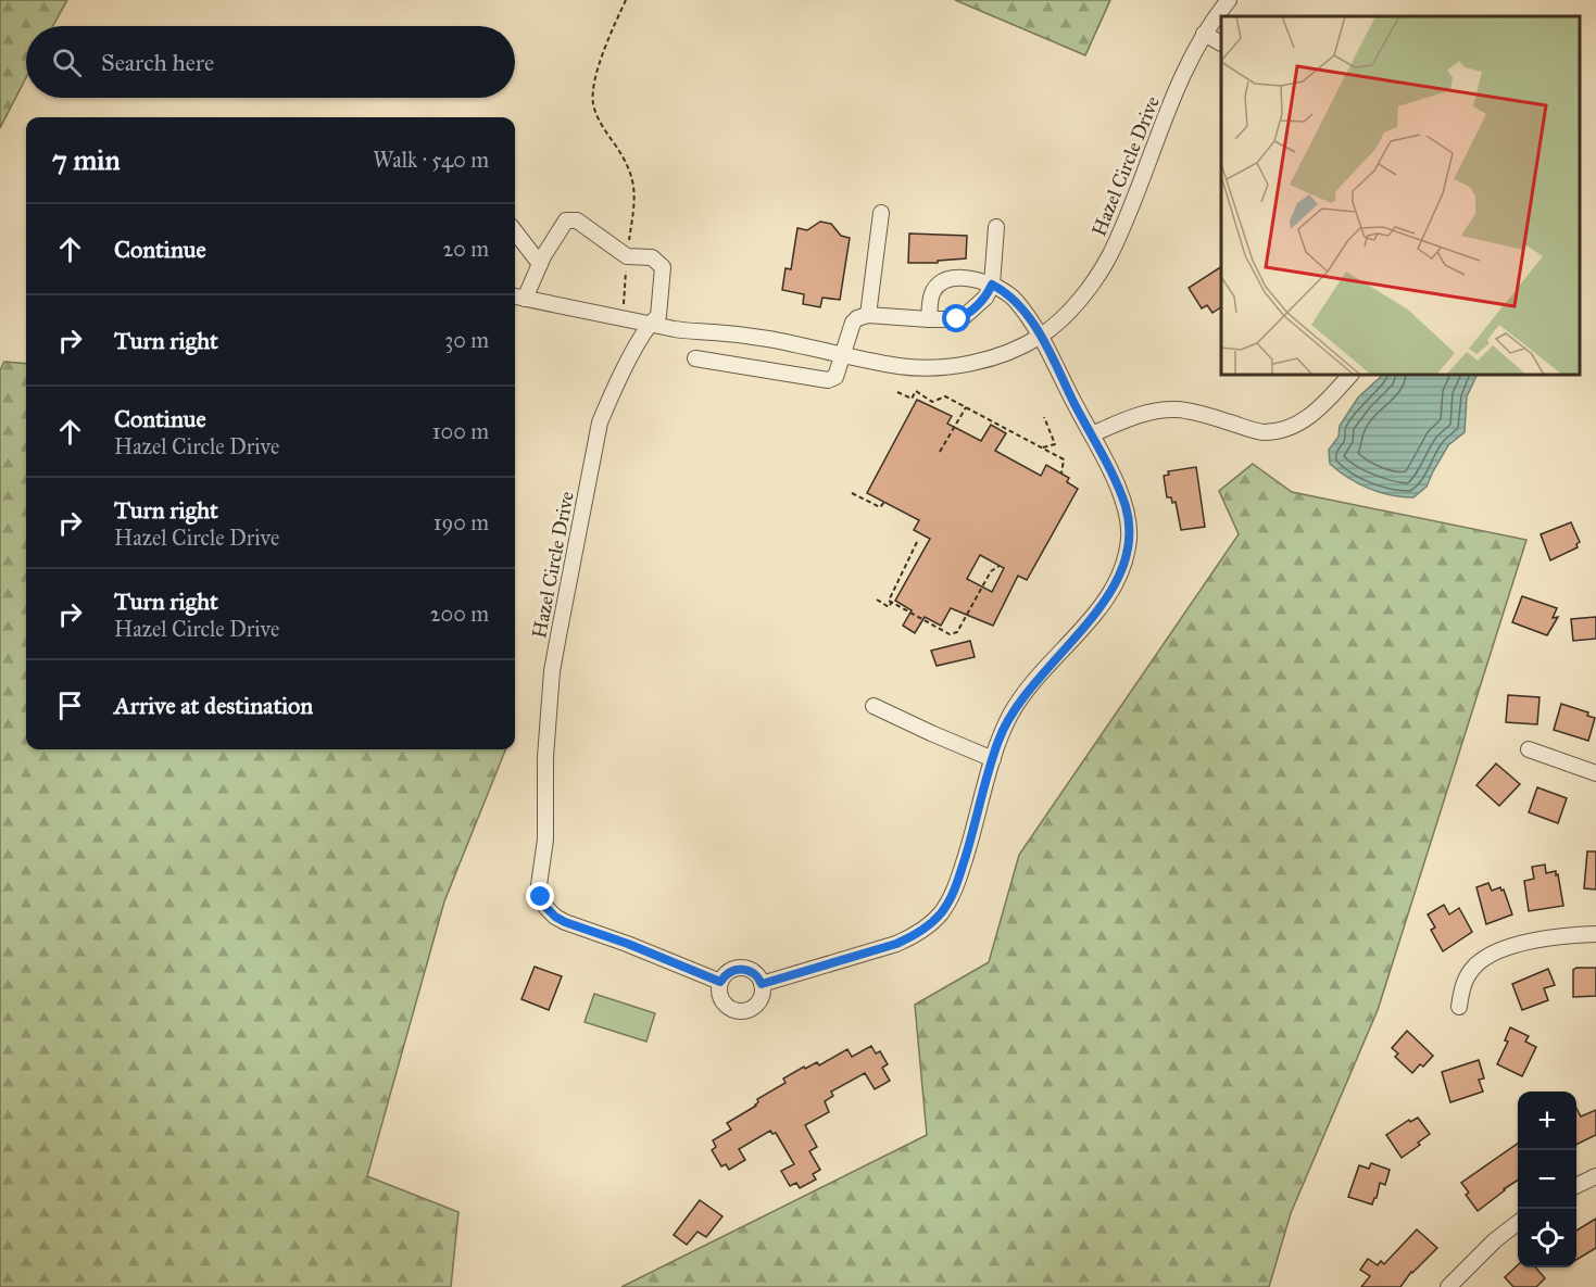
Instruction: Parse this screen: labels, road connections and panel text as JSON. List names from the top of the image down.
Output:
{
  "streets": {
    "street": ["Hazel Circle Drive"]
  },
  "page": {
    "search": "Search here",
    "heading": ["7 min", "Walk · 540 m"],
    "list": [
      ["Continue", "20 m"],
      ["Turn right", "30 m"],
      ["Continue", "Hazel Circle Drive", "100 m"],
      ["Turn right", "Hazel Circle Drive", "190 m"],
      ["Turn right", "Hazel Circle Drive", "200 m"],
      "Arrive at destination"
    ],
    "map_buttons": ["+", "−"]
  }
}
